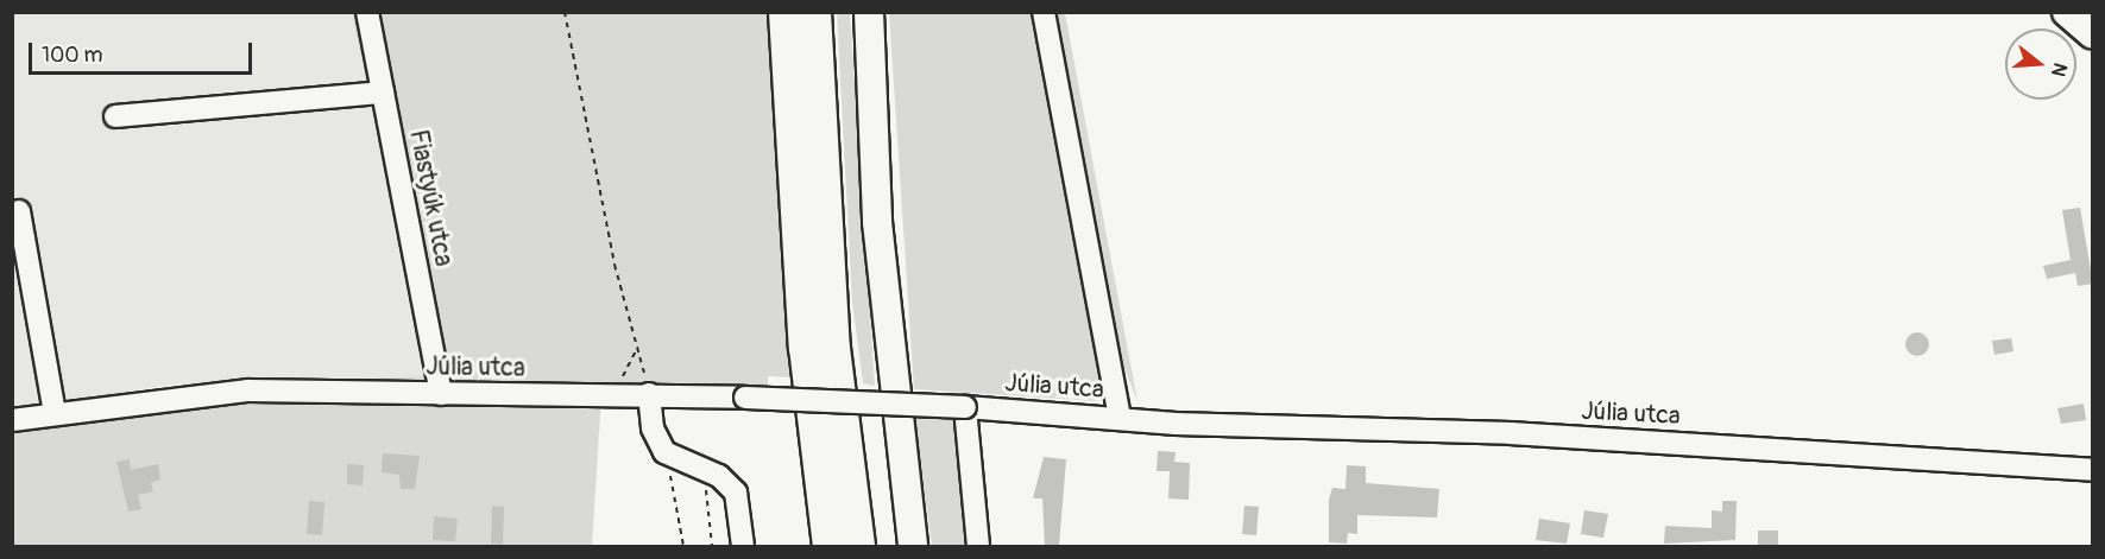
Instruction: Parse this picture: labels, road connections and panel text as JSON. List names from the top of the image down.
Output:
{
  "streets": {
    "street": ["Fiastyúk utca", "Júlia utca"]
  },
  "crossings": [
    ["Fiastyúk utca", "Júlia utca"]
  ],
  "scale_bar": "100 m",
  "north": "right"
}
